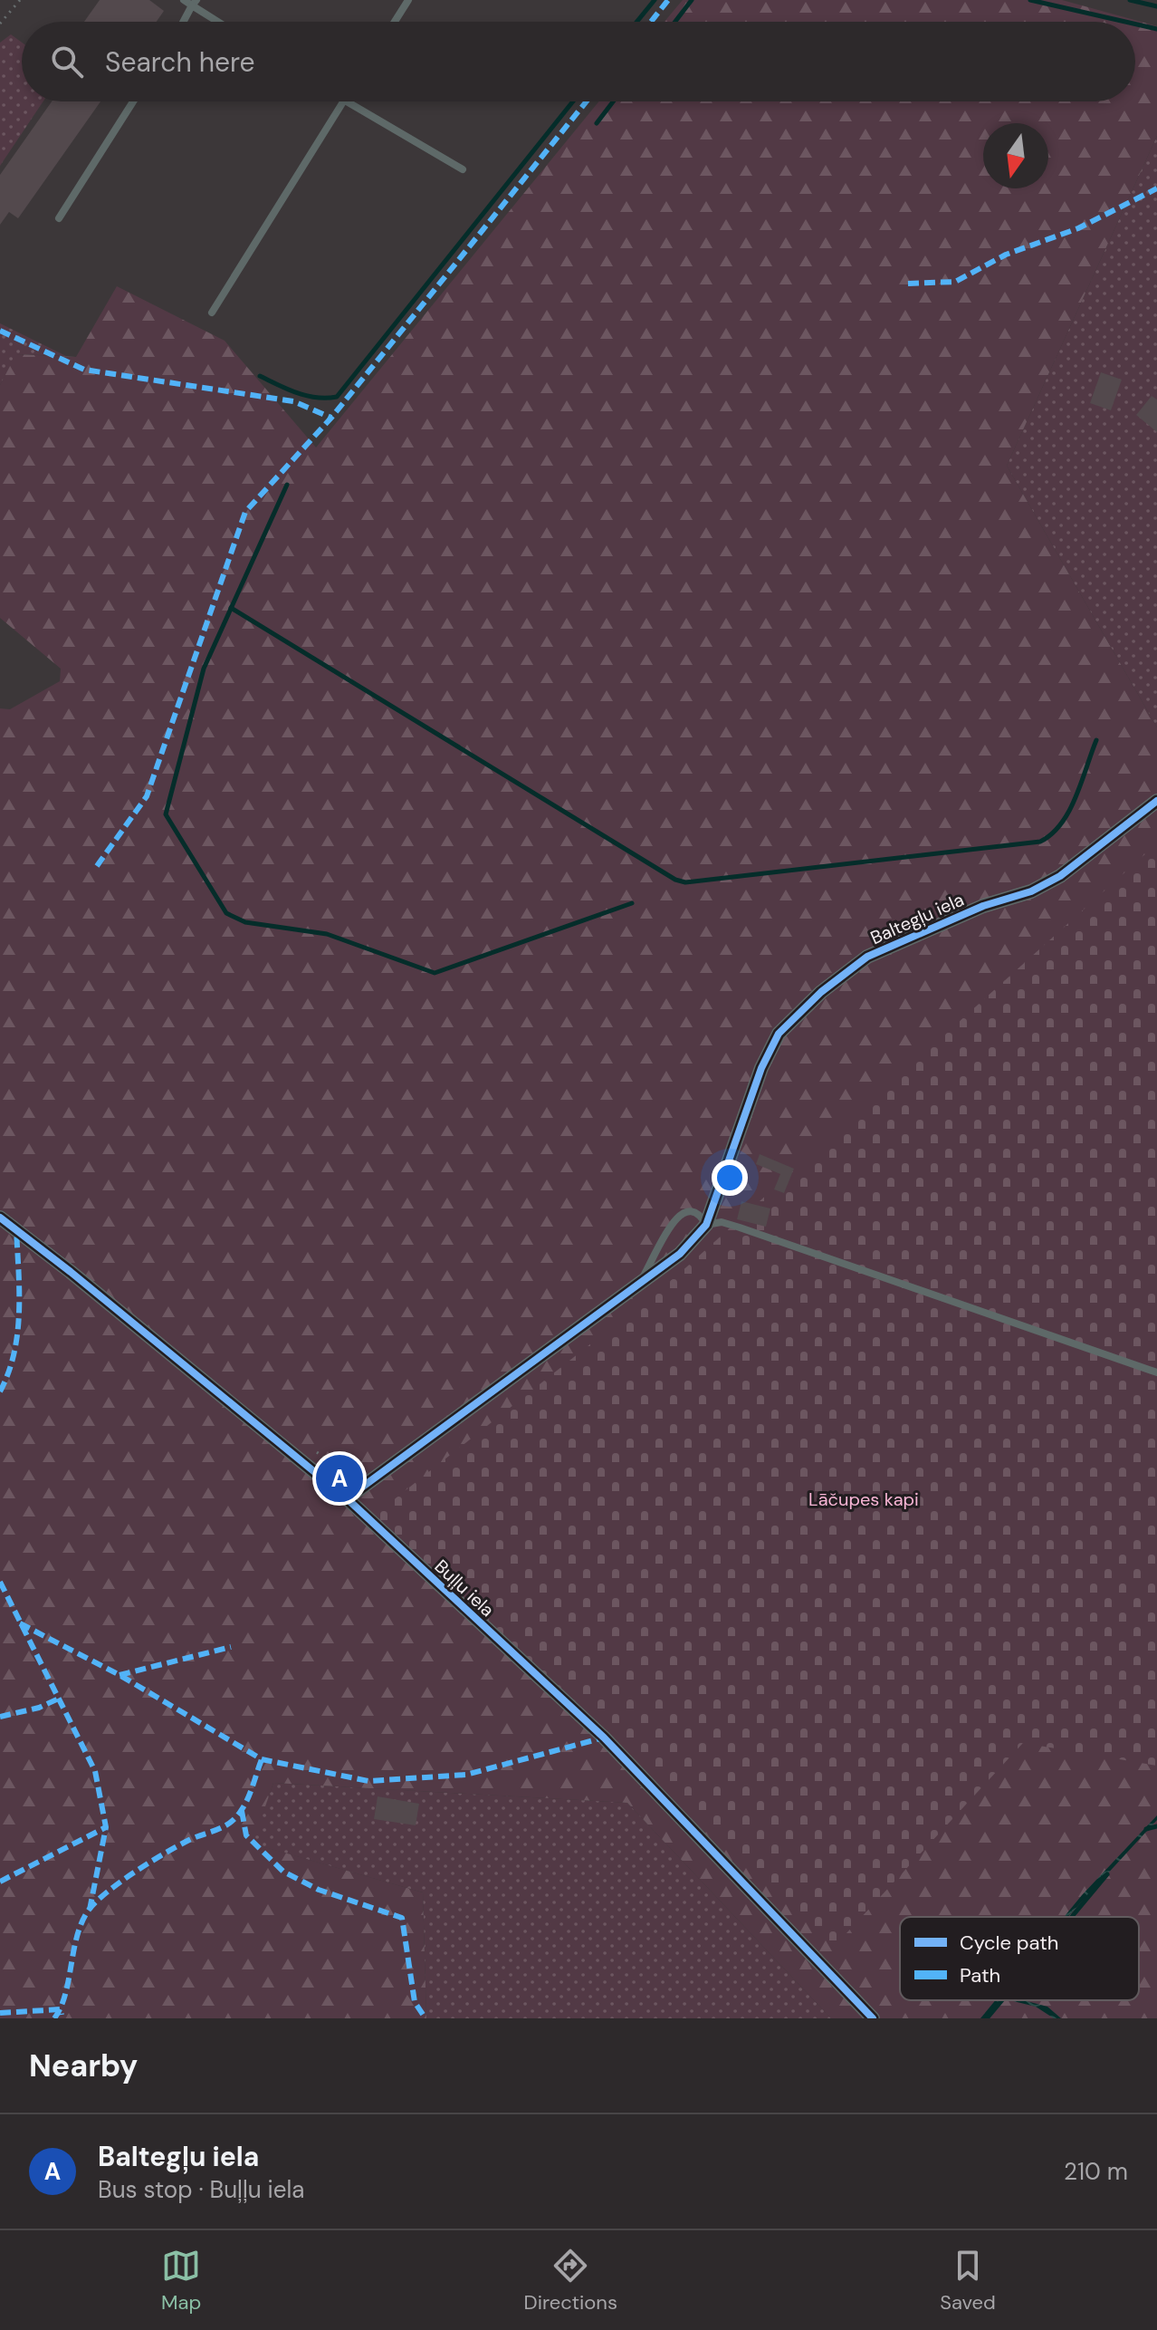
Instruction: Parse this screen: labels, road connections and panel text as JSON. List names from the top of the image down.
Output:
{
  "streets": {
    "street": ["Baltegļu iela", "Buļļu iela"]
  },
  "crossings": [
    ["Baltegļu iela", "Buļļu iela"]
  ],
  "parks": ["Lāčupes kapi"],
  "legend": ["Cycle path", "Path"],
  "north": "bottom",
  "page": {
    "search": "Search here",
    "pins": "A",
    "heading": "Nearby",
    "list": [
      {
        "mark": "A",
        "name": "Baltegļu iela",
        "note": "Bus stop · Buļļu iela",
        "value": "210 m"
      }
    ],
    "nav": ["Map", "Directions", "Saved"]
  }
}
